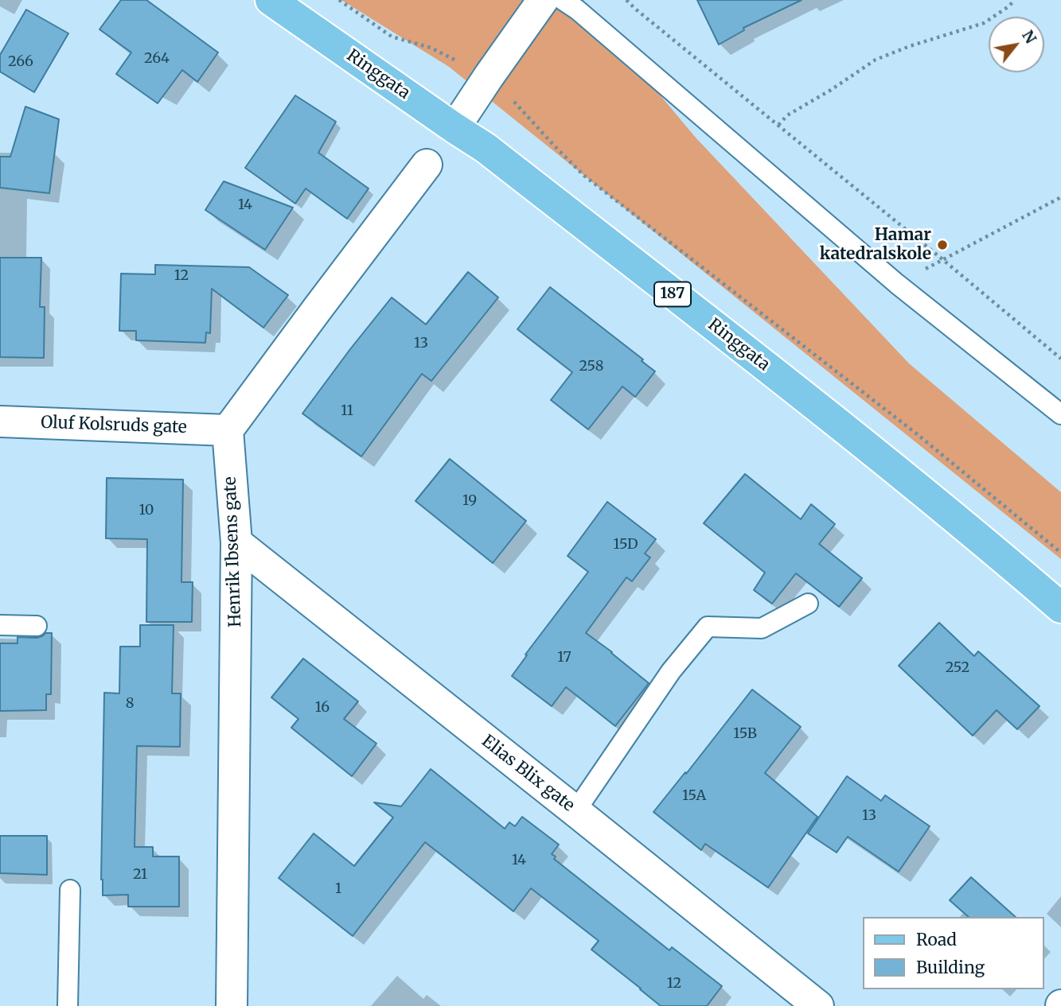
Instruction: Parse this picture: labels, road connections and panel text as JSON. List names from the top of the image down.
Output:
{
  "streets": {
    "main road": ["Ringgata", "187"],
    "street": ["Oluf Kolsruds gate", "Henrik Ibsens gate", "Elias Blix gate"]
  },
  "crossings": [
    ["Oluf Kolsruds gate", "Henrik Ibsens gate"],
    ["Henrik Ibsens gate", "Elias Blix gate"]
  ],
  "places": ["Hamar katedralskole"],
  "house_numbers": [
    "264",
    "266",
    "14",
    "12",
    "13",
    "258",
    "11",
    "19",
    "10",
    "15D",
    "17",
    "252",
    "8",
    "16",
    "15B",
    "15A",
    "13",
    "14",
    "21",
    "1",
    "12"
  ],
  "legend": ["Road", "Building"],
  "north": "top right"
}
